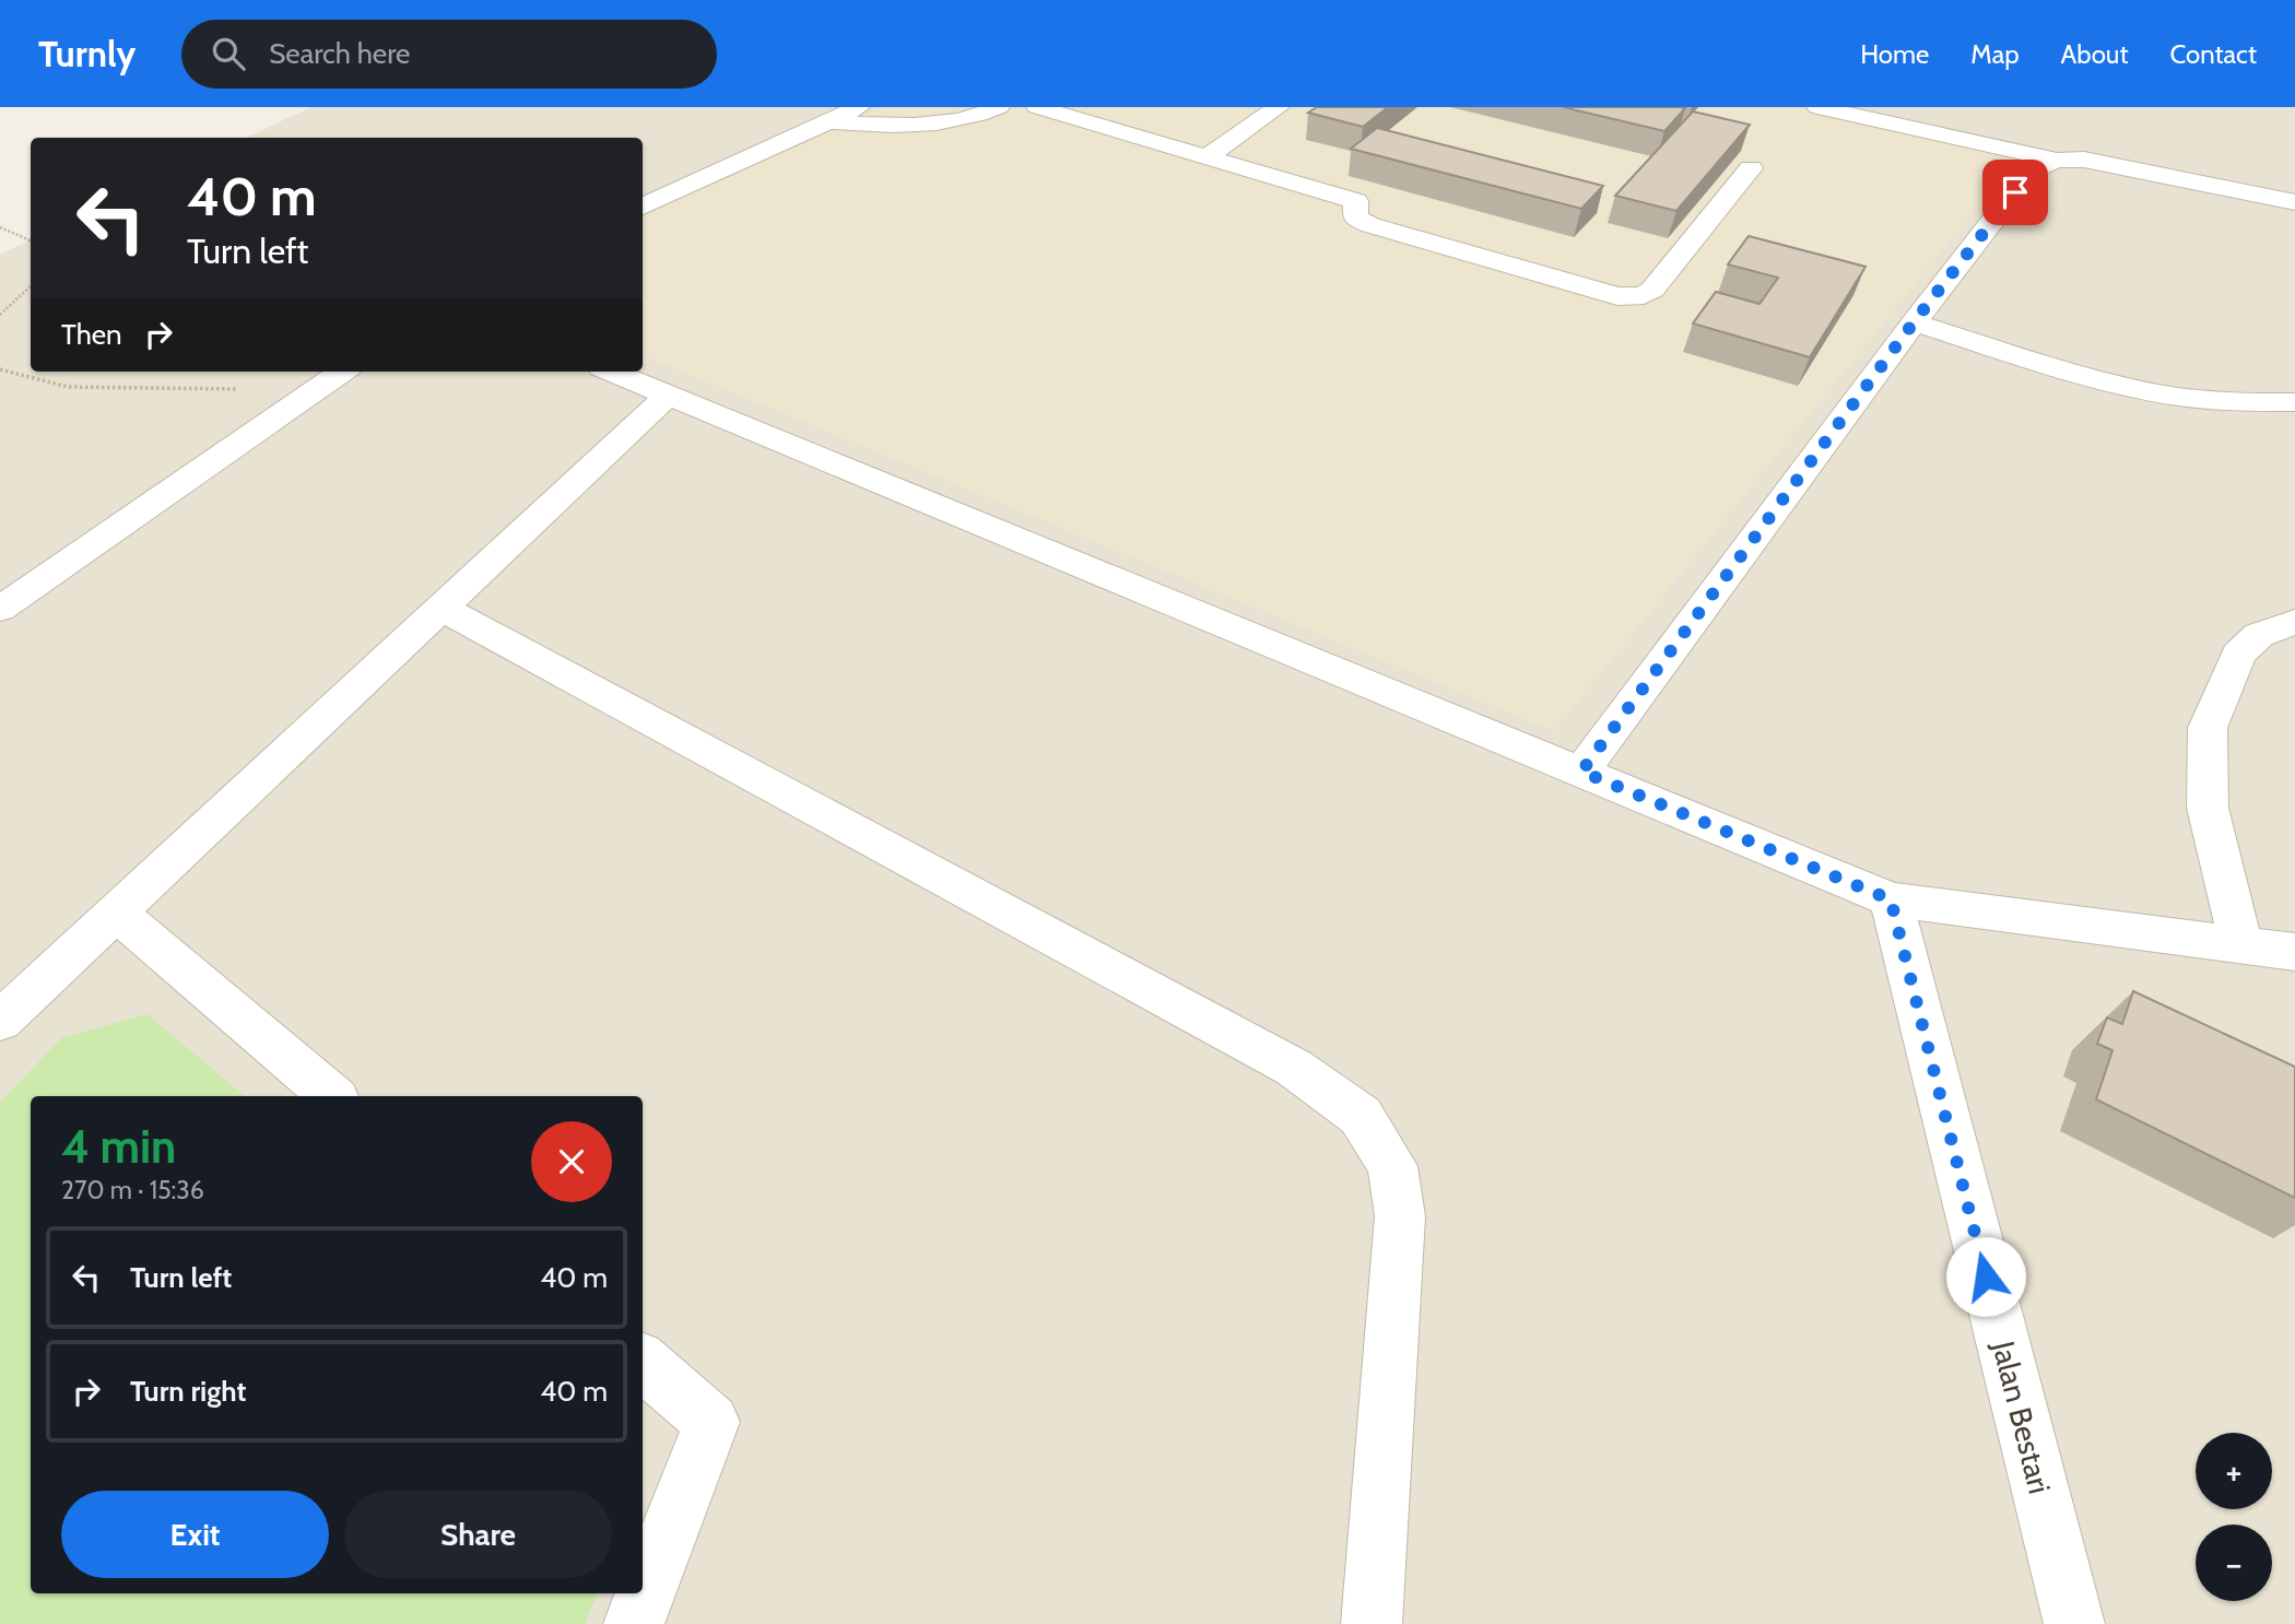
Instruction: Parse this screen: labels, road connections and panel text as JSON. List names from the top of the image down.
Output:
{
  "streets": {
    "street": ["Jalan Bestari"]
  },
  "page": {
    "header": "Turnly",
    "search": "Search here",
    "nav": [
      "Home",
      "Map",
      "About",
      "Contact"
    ],
    "turn": ["40 m", "Turn left"],
    "then": "Then",
    "heading": ["4 min", "270 m · 15:36"],
    "list": [
      {
        "name": "Turn left",
        "value": "40 m"
      },
      {
        "name": "Turn right",
        "value": "40 m"
      }
    ],
    "map_buttons": ["+", "−"],
    "buttons": ["Exit", "Share"]
  }
}
